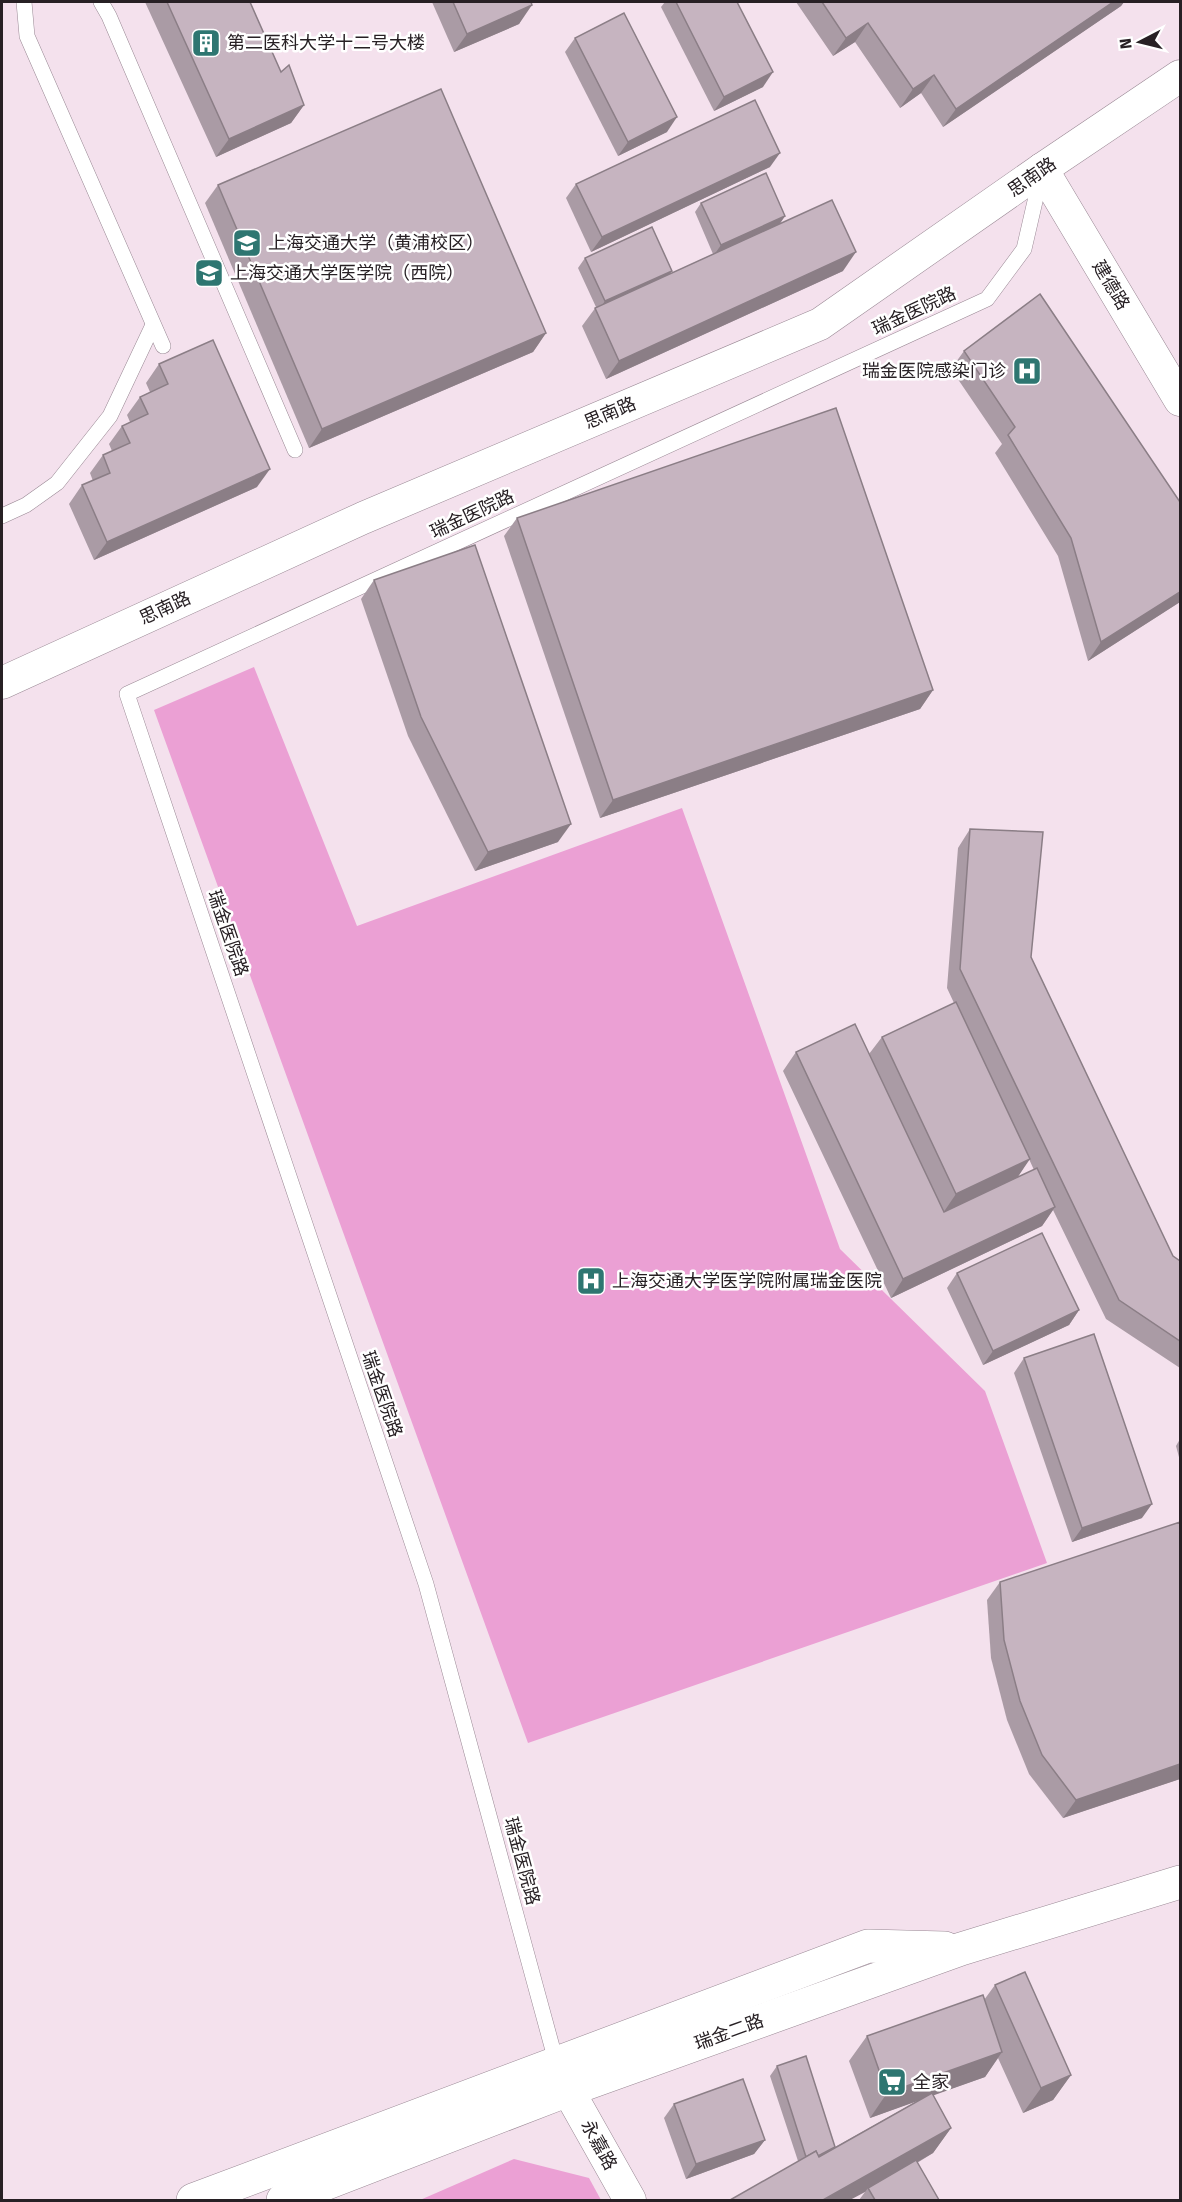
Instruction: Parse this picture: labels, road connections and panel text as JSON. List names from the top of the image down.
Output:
{
  "streets": {
    "main road": ["瑞金二路"],
    "street": ["思南路", "建德路", "永嘉路"],
    "lane": ["瑞金医院路"]
  },
  "crossings": [
    ["思南路", "建德路"],
    ["思南路", "瑞金医院路"],
    ["建德路", "瑞金医院路"],
    ["瑞金医院路", "瑞金二路"],
    ["瑞金医院路", "永嘉路"],
    ["瑞金二路", "永嘉路"]
  ],
  "places": {
    "building": ["第二医科大学十二号大楼"],
    "school or university": ["上海交通大学（黄浦校区）", "上海交通大学医学院（西院）"],
    "hospital": ["瑞金医院感染门诊", "上海交通大学医学院附属瑞金医院"],
    "supermarket": ["全家"]
  },
  "north": "left"
}
